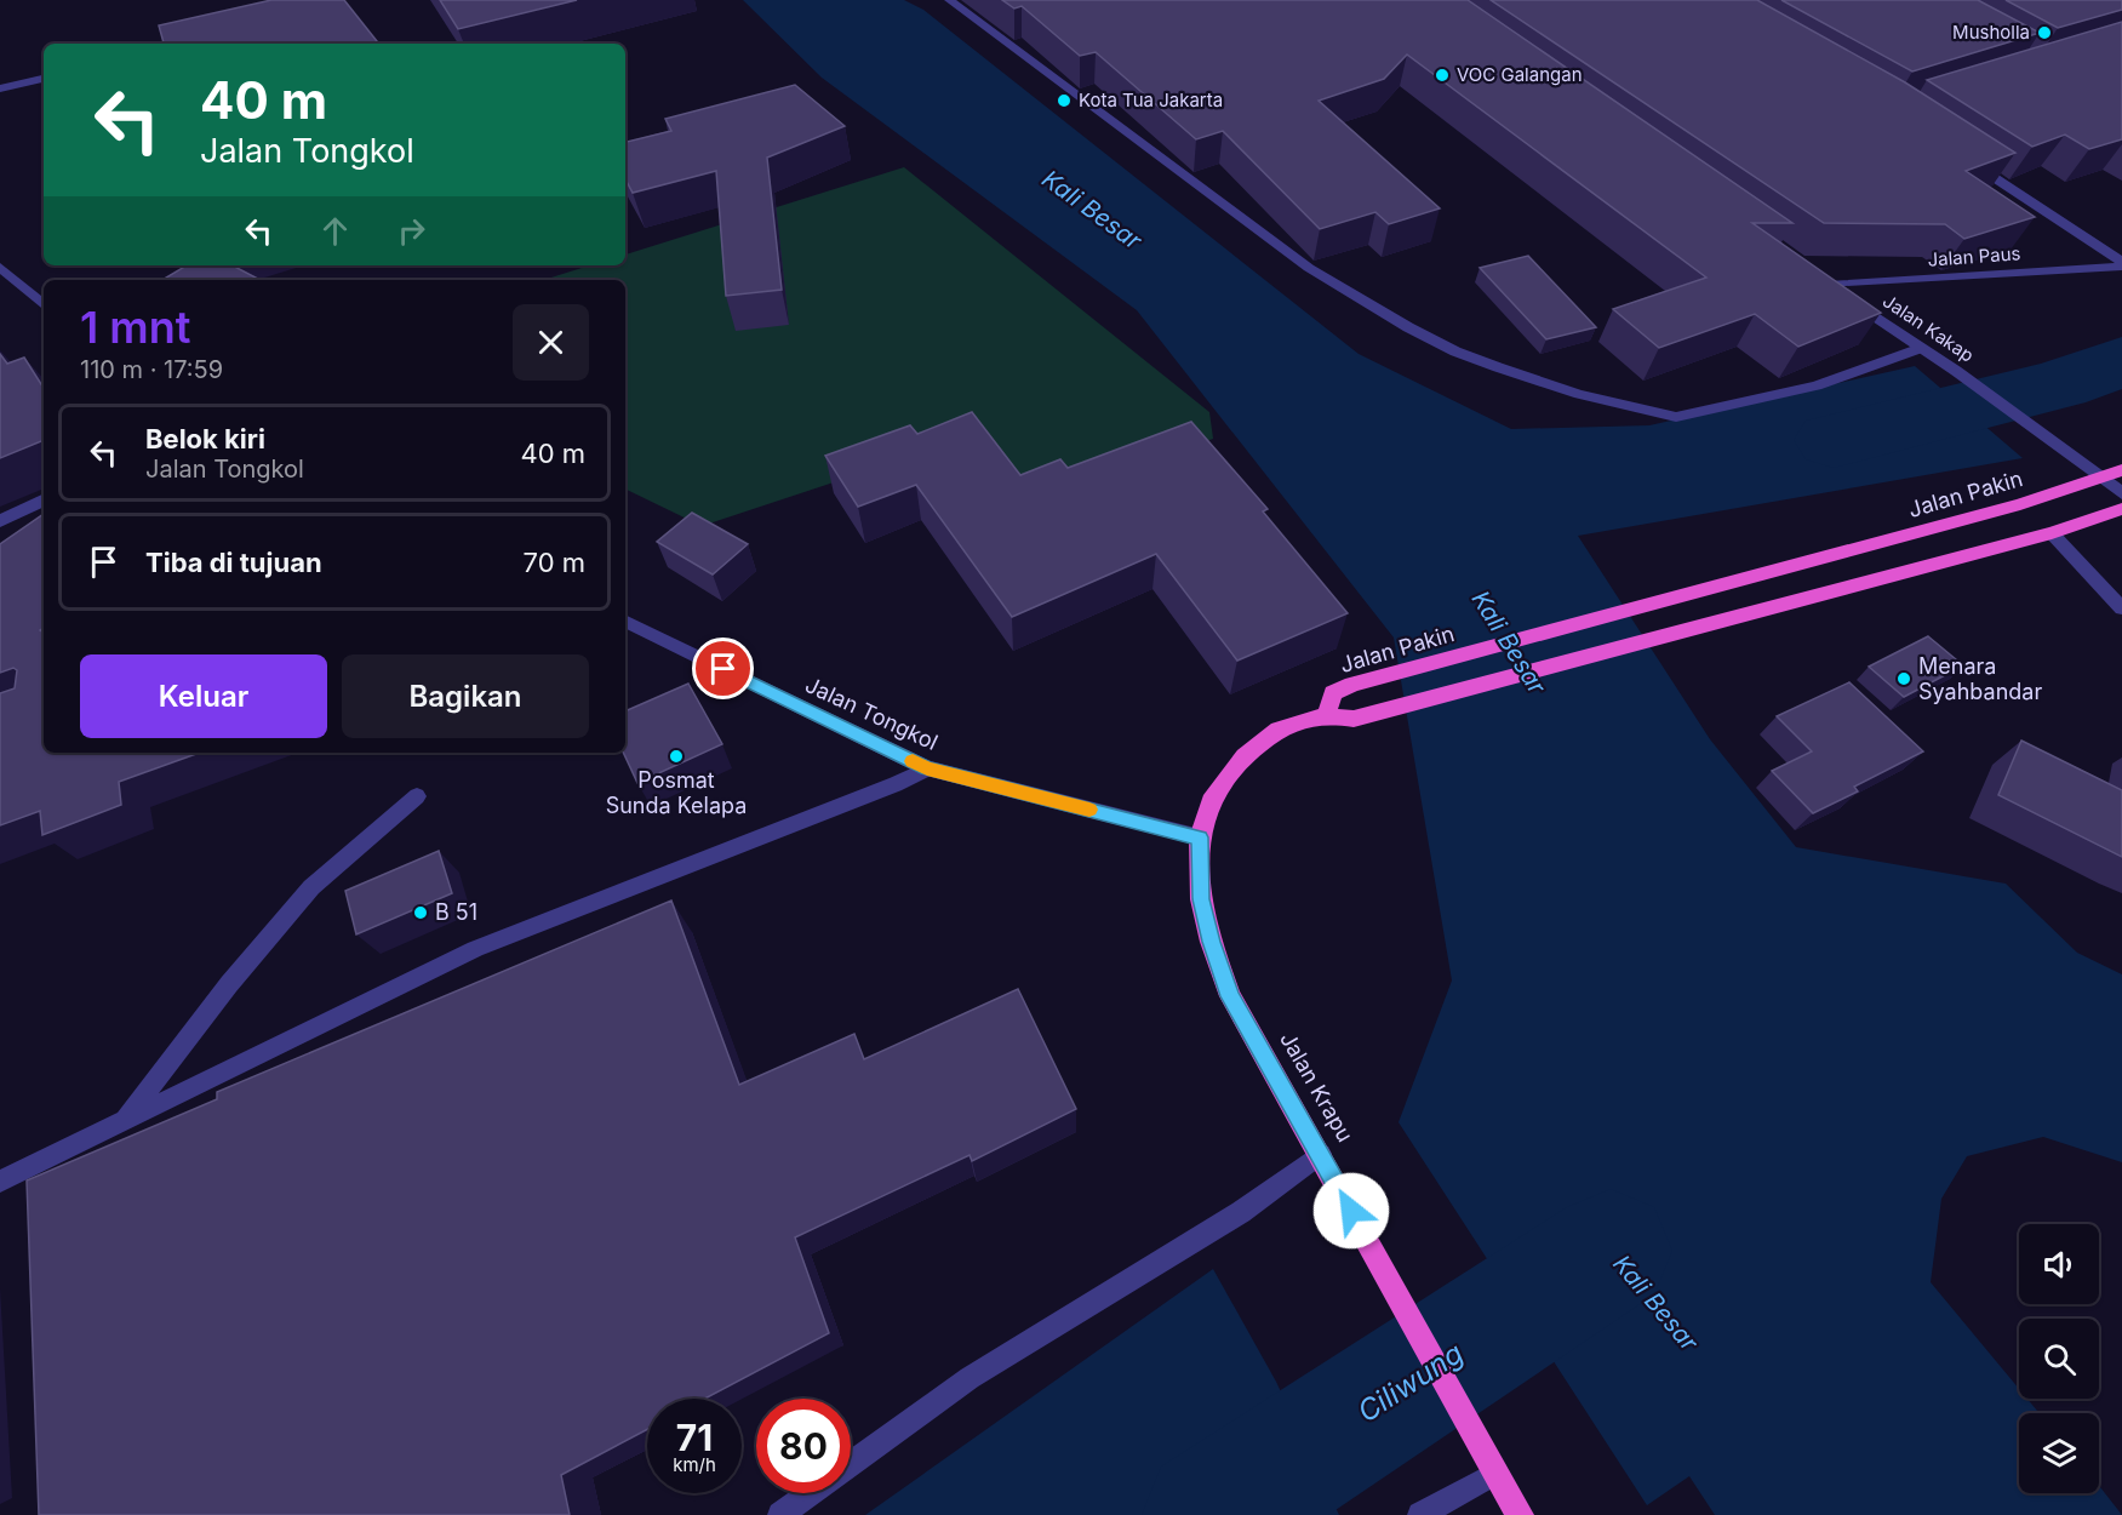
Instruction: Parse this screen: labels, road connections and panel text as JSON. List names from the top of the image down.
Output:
{
  "streets": {
    "highway": ["Jalan Pakin", "Jalan Krapu"],
    "street": ["Jalan Paus", "Jalan Kakap", "Jalan Tongkol"]
  },
  "crossings": [
    ["Jalan Paus", "Jalan Kakap"],
    ["Jalan Kakap", "Jalan Pakin"],
    ["Jalan Pakin", "Jalan Krapu"],
    ["Jalan Tongkol", "Jalan Krapu"]
  ],
  "water": ["Kali Besar", "Ciliwung"],
  "places": [
    "Musholla",
    "VOC Galangan",
    "Kota Tua Jakarta",
    "Menara Syahbandar",
    "Posmat Sunda Kelapa",
    "B 51"
  ],
  "page": {
    "turn": ["40 m", "Jalan Tongkol"],
    "heading": ["1 mnt", "110 m · 17:59"],
    "list": [
      {
        "name": "Belok kiri",
        "note": "Jalan Tongkol",
        "value": "40 m"
      },
      {
        "name": "Tiba di tujuan",
        "value": "70 m"
      }
    ],
    "buttons": ["Keluar", "Bagikan"],
    "speed": "71 km/h",
    "limit": "80"
  }
}
